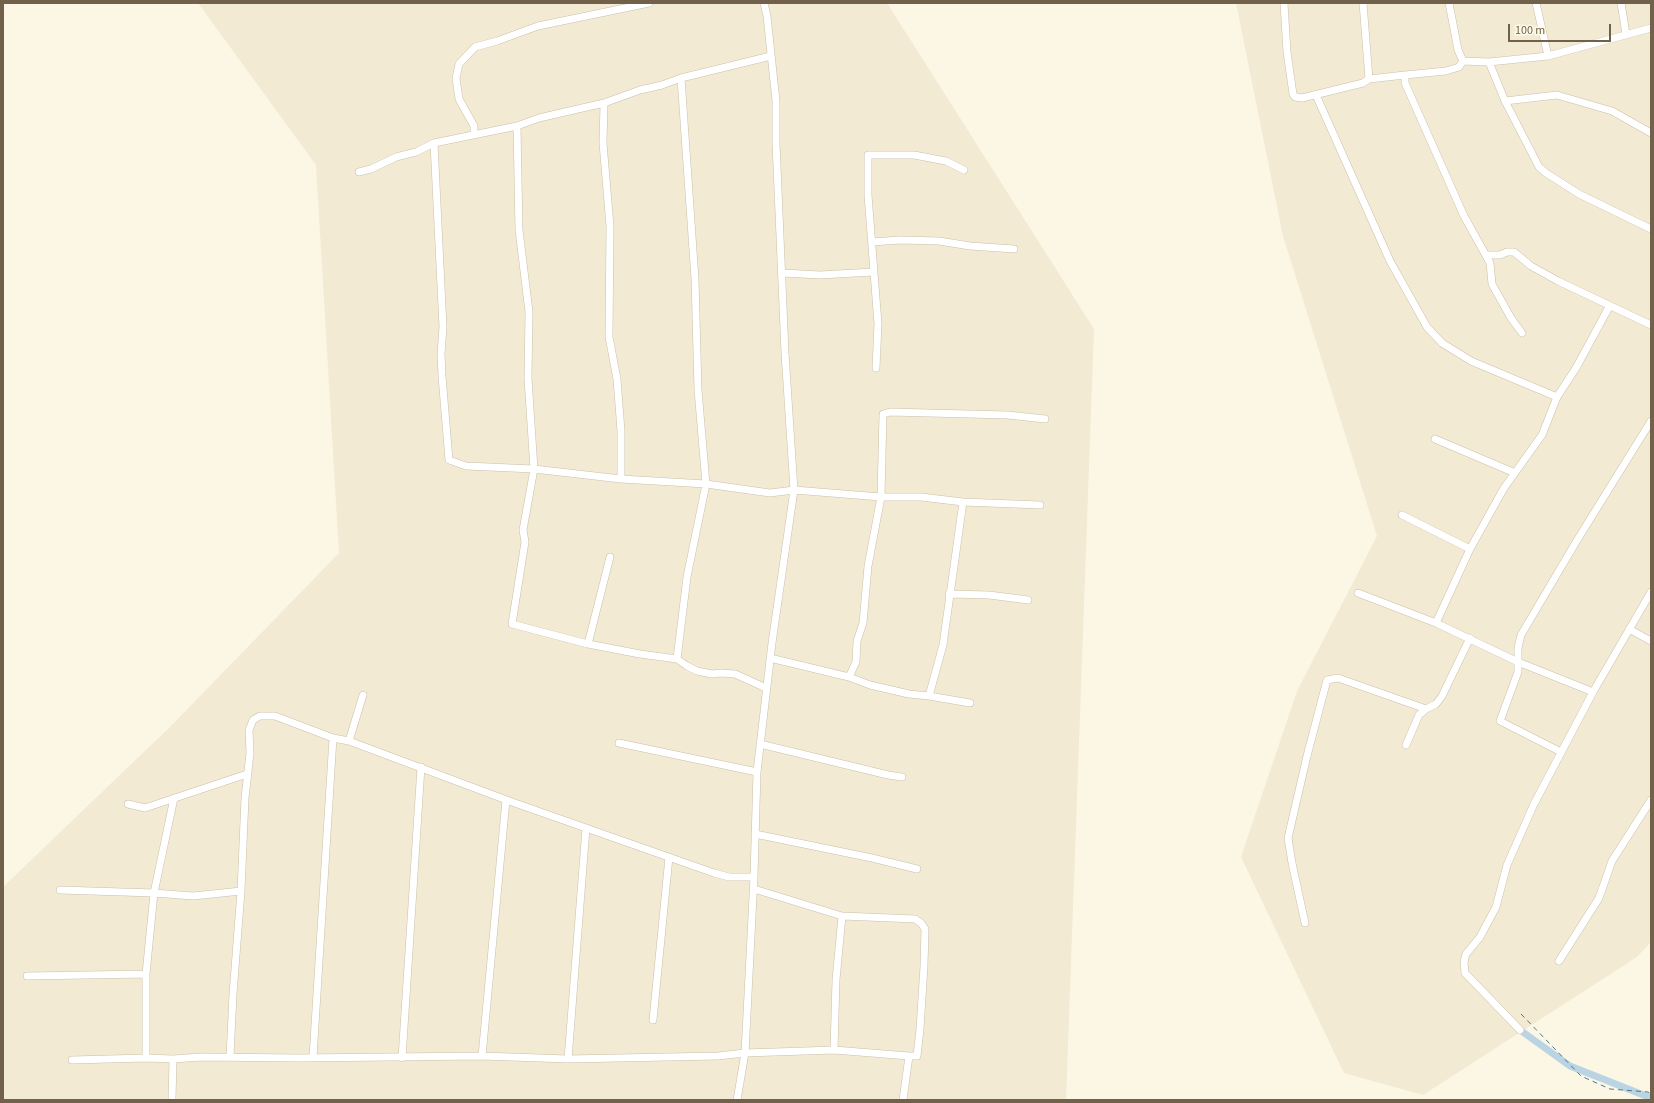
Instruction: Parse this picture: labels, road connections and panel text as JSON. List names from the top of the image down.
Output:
{
  "scale_bar": "100 m"
}
